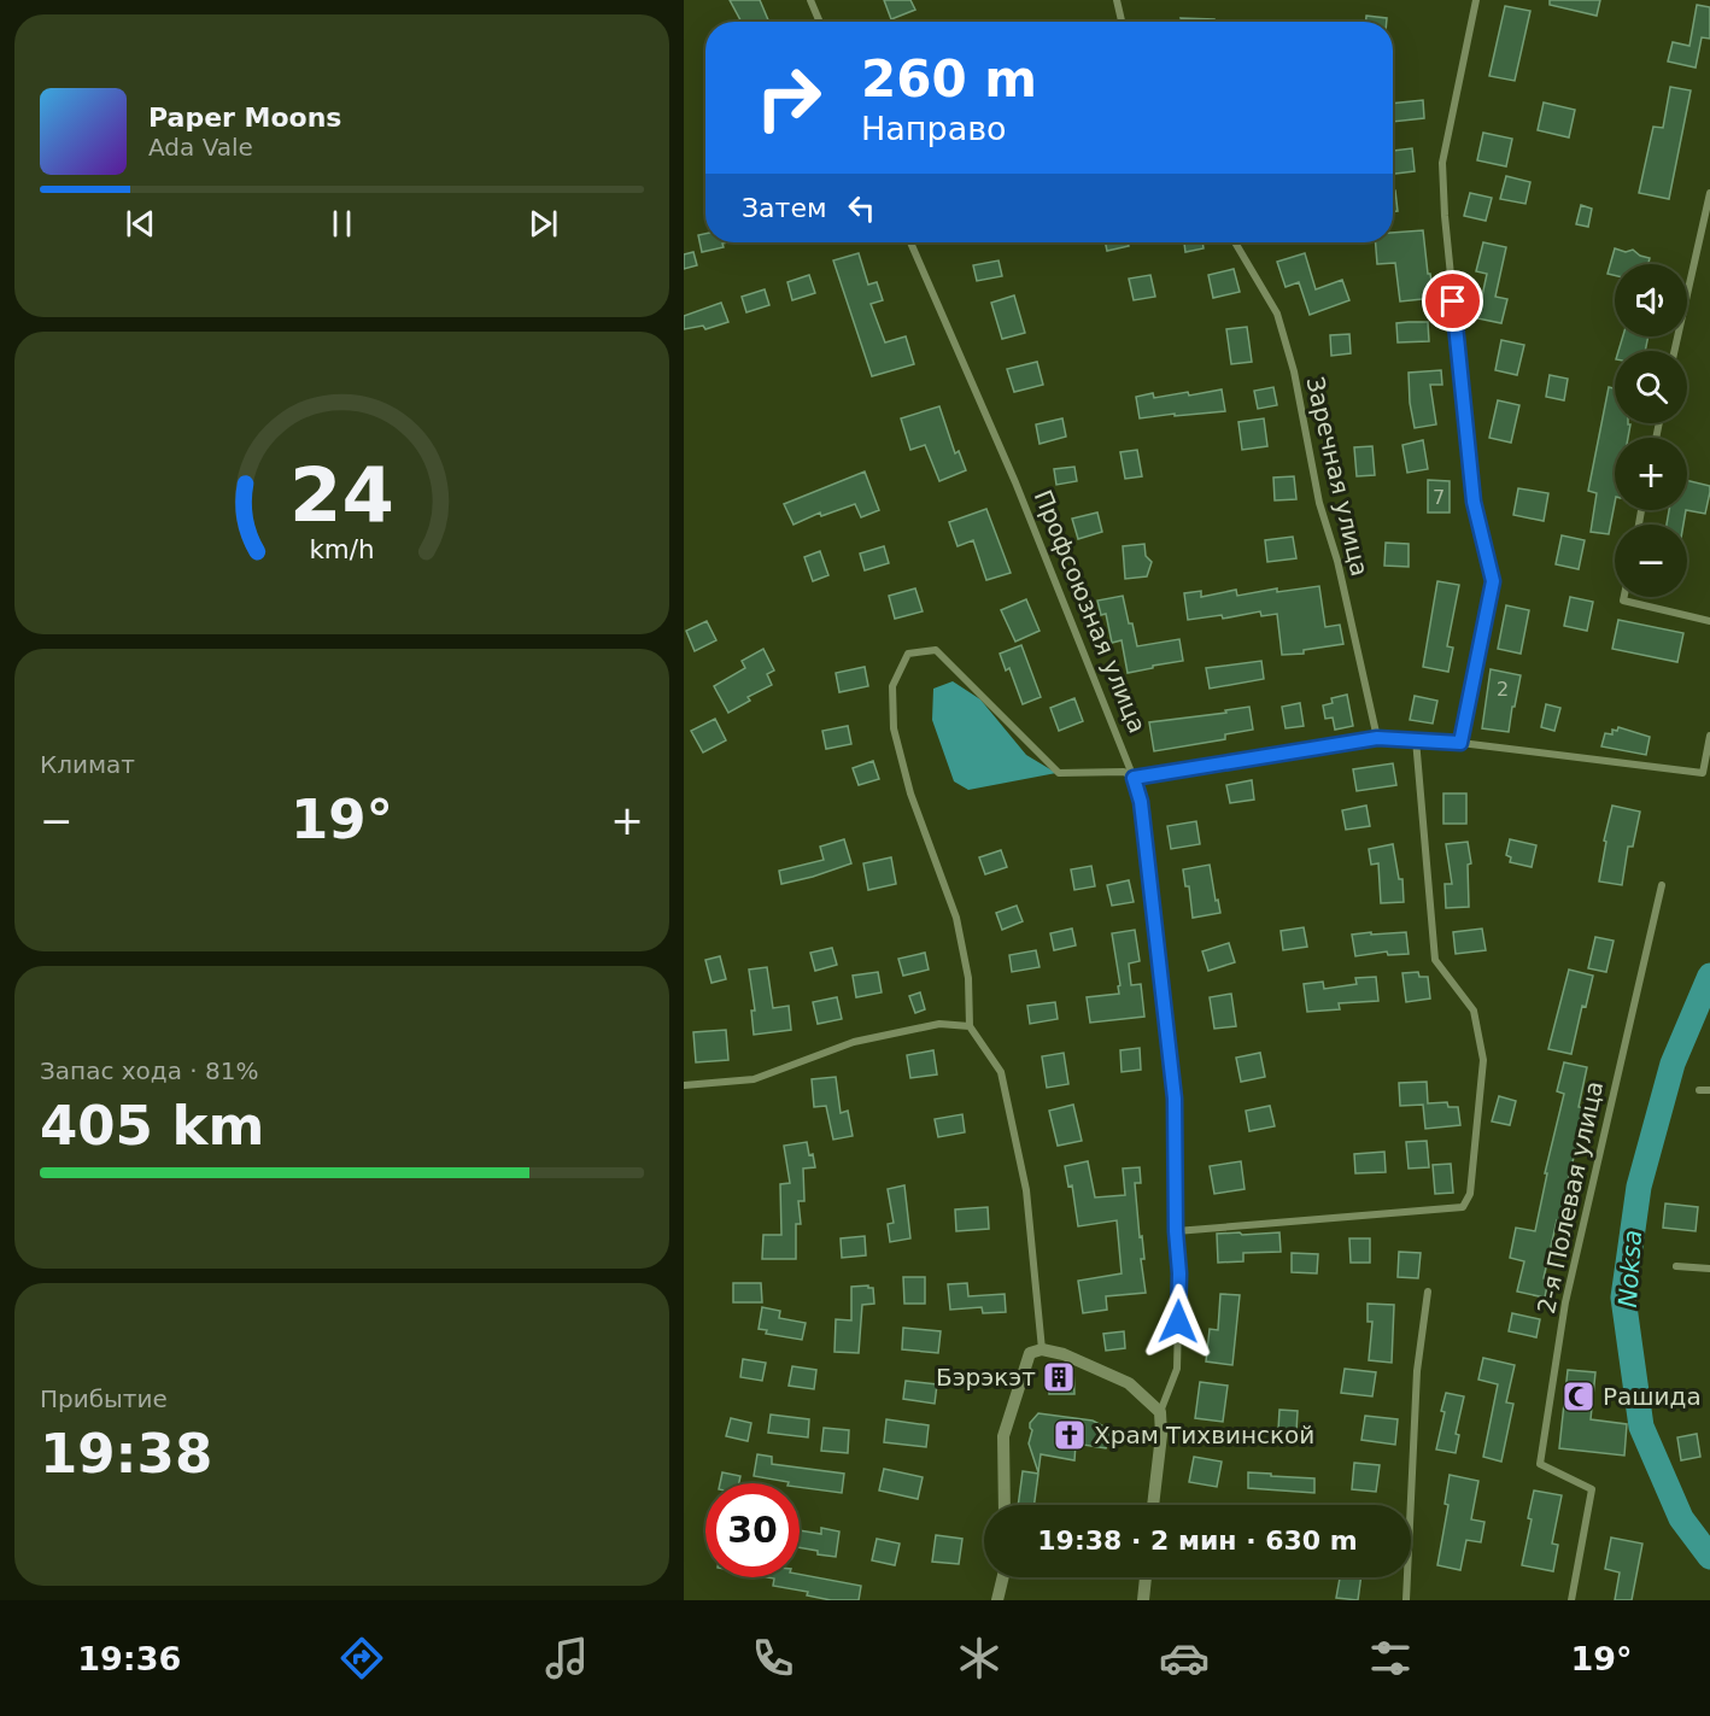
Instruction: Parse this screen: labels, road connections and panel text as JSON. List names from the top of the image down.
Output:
{
  "streets": {
    "street": ["Заречная улица", "Профсоюзная улица", "2-я Полевая улица"]
  },
  "water": ["Noksa"],
  "places": {
    "building": ["Бэрэкэт"],
    "mosque": ["Рашида"],
    "church": ["Храм Тихвинской"]
  },
  "house_numbers": ["7", "2"],
  "page": {
    "turn": ["260 m", "Направо"],
    "song": ["Paper Moons", "Ada Vale"],
    "then": "Затем",
    "map_buttons": ["+", "−"],
    "tile": [
      "Климат",
      ["Запас хода · 81%", "405 km"],
      ["Прибытие", "19:38"]
    ],
    "heat": ["−", "19°", "+"],
    "limit": "30",
    "trip": "19:38 · 2 мин · 630 m",
    "tabs": ["19:36", "19°"],
    "gauge": ["24", "km/h"]
  }
}
